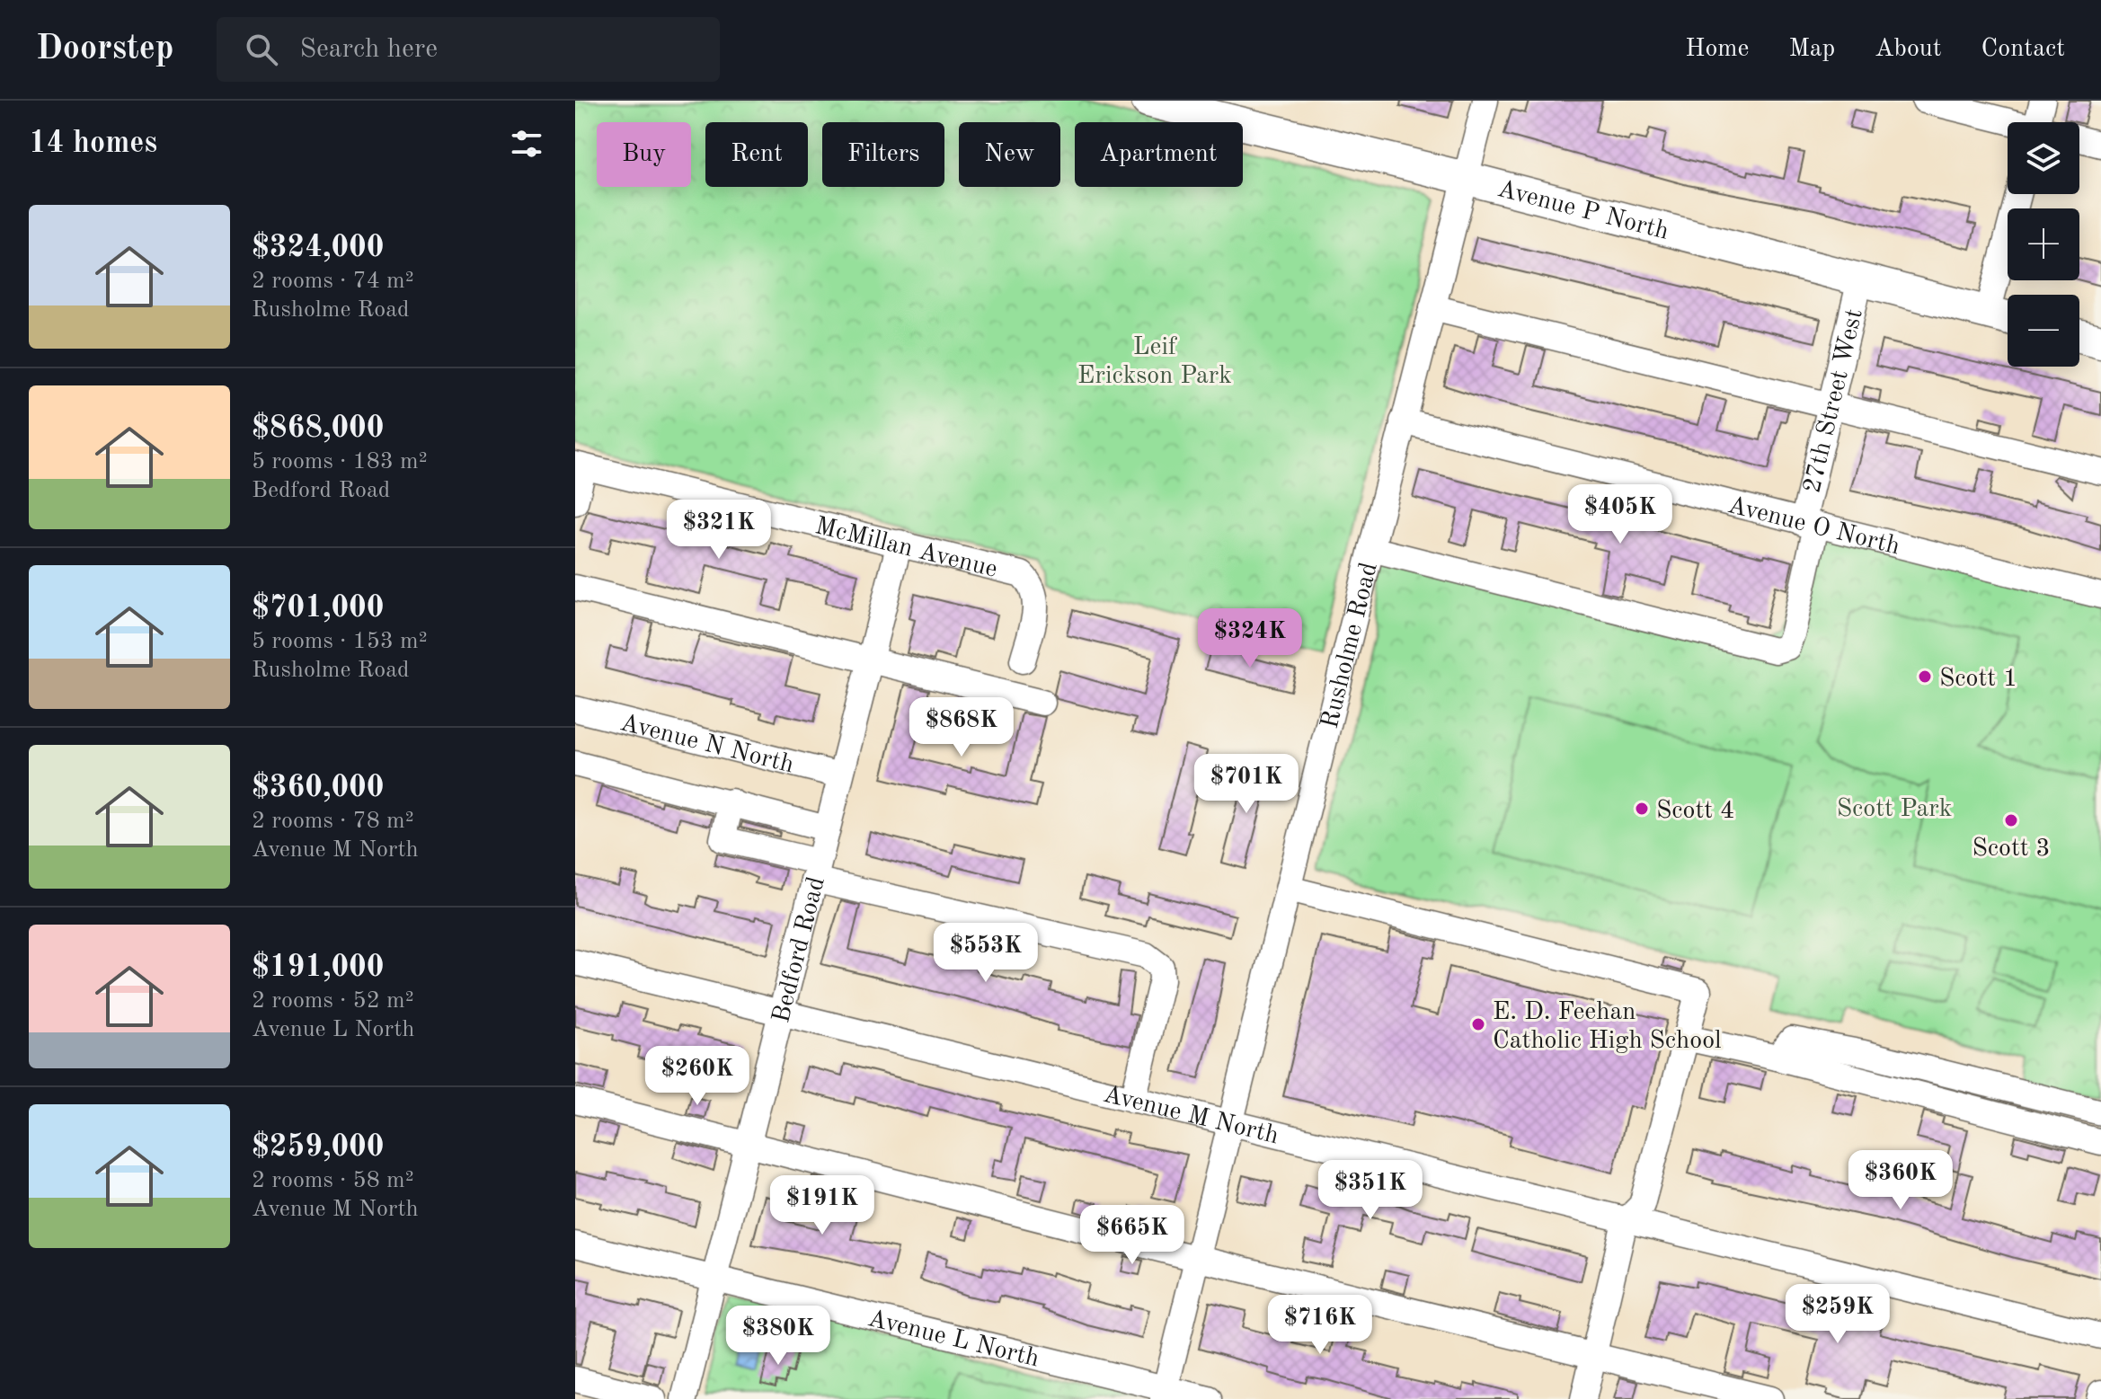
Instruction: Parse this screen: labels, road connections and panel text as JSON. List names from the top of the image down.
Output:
{
  "streets": {
    "main road": ["Avenue P North"],
    "street": [
      "27th Street West",
      "Avenue O North",
      "McMillan Avenue",
      "Rusholme Road",
      "Avenue N North",
      "Bedford Road",
      "Avenue M North",
      "Avenue L North"
    ]
  },
  "crossings": [
    ["Avenue P North", "27th Street West"],
    ["Avenue P North", "Rusholme Road"],
    ["27th Street West", "Avenue O North"],
    ["27th Street West", "Rusholme Road"],
    ["Avenue O North", "Rusholme Road"],
    ["McMillan Avenue", "Bedford Road"],
    ["Rusholme Road", "Avenue M North"],
    ["Rusholme Road", "Avenue L North"],
    ["Avenue N North", "Bedford Road"],
    ["Bedford Road", "Avenue M North"],
    ["Bedford Road", "Avenue L North"]
  ],
  "parks": ["Leif Erickson Park", "Scott Park"],
  "places": [
    "Scott 1",
    "Scott 4",
    "Scott 3",
    "E. D. Feehan Catholic High School"
  ],
  "page": {
    "header": "Doorstep",
    "search": "Search here",
    "nav": [
      "Home",
      "Map",
      "About",
      "Contact"
    ],
    "heading": "14 homes",
    "map_buttons": ["+", "−"],
    "chip": [
      "Buy",
      "Rent",
      "Filters",
      "New",
      "Apartment"
    ],
    "list": [
      {
        "name": "$324,000",
        "note": "2 rooms · 74 m² · Rusholme Road"
      },
      {
        "name": "$868,000",
        "note": "5 rooms · 183 m² · Bedford Road"
      },
      {
        "name": "$701,000",
        "note": "5 rooms · 153 m² · Rusholme Road"
      },
      {
        "name": "$360,000",
        "note": "2 rooms · 78 m² · Avenue M North"
      },
      {
        "name": "$191,000",
        "note": "2 rooms · 52 m² · Avenue L North"
      },
      {
        "name": "$259,000",
        "note": "2 rooms · 58 m² · Avenue M North"
      }
    ],
    "price": [
      "$405K",
      "$321K",
      "$324K",
      "$868K",
      "$701K",
      "$553K",
      "$260K",
      "$360K",
      "$351K",
      "$191K",
      "$665K",
      "$259K",
      "$716K",
      "$380K"
    ]
  }
}
